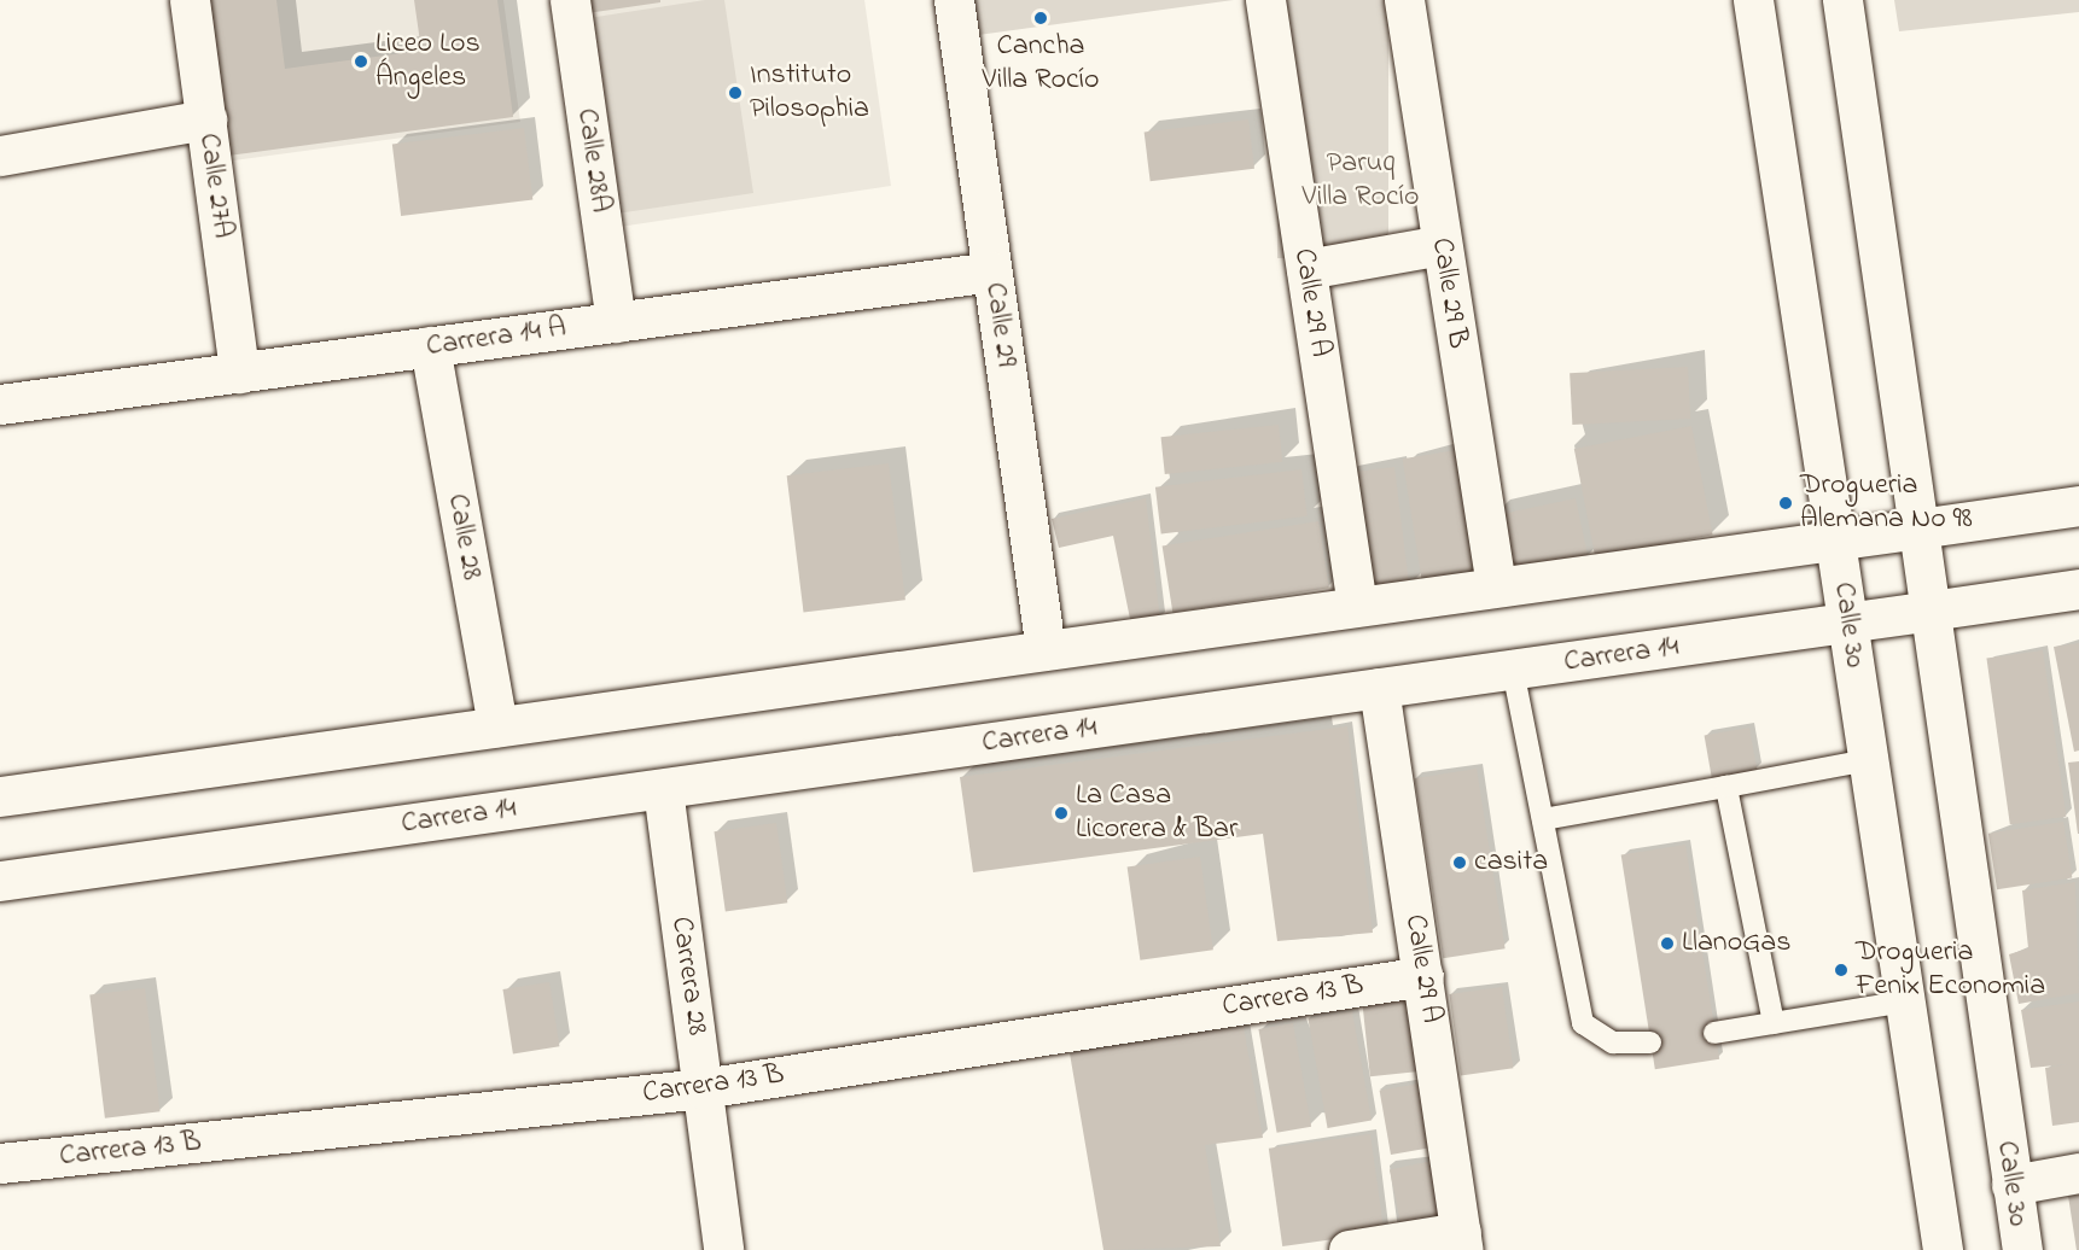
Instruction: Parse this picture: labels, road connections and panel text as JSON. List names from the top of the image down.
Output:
{
  "streets": {
    "street": [
      "Calle 28A",
      "Calle 27A",
      "Calle 29 B",
      "Calle 29 A",
      "Calle 29",
      "Carrera 14 A",
      "Calle 28",
      "Calle 30",
      "Carrera 14",
      "Carrera 28",
      "Carrera 13 B"
    ]
  },
  "crossings": [
    ["Calle 28A", "Carrera 14 A"],
    ["Calle 27A", "Carrera 14 A"],
    ["Calle 29 A", "Carrera 14"],
    ["Calle 29 A", "Carrera 13 B"],
    ["Calle 29", "Carrera 14 A"],
    ["Carrera 14 A", "Calle 28"],
    ["Calle 30", "Carrera 14"],
    ["Carrera 14", "Carrera 28"],
    ["Carrera 28", "Carrera 13 B"]
  ],
  "parks": ["Paruq Villa Rocío"],
  "places": [
    "Cancha Villa Rocío",
    "Liceo Los Ángeles",
    "Instituto Pilosophia",
    "Drogueria Alemana No 98",
    "La Casa Licorera & Bar",
    "casita",
    "LlanoGas",
    "Drogueria Fenix Economia"
  ]
}
